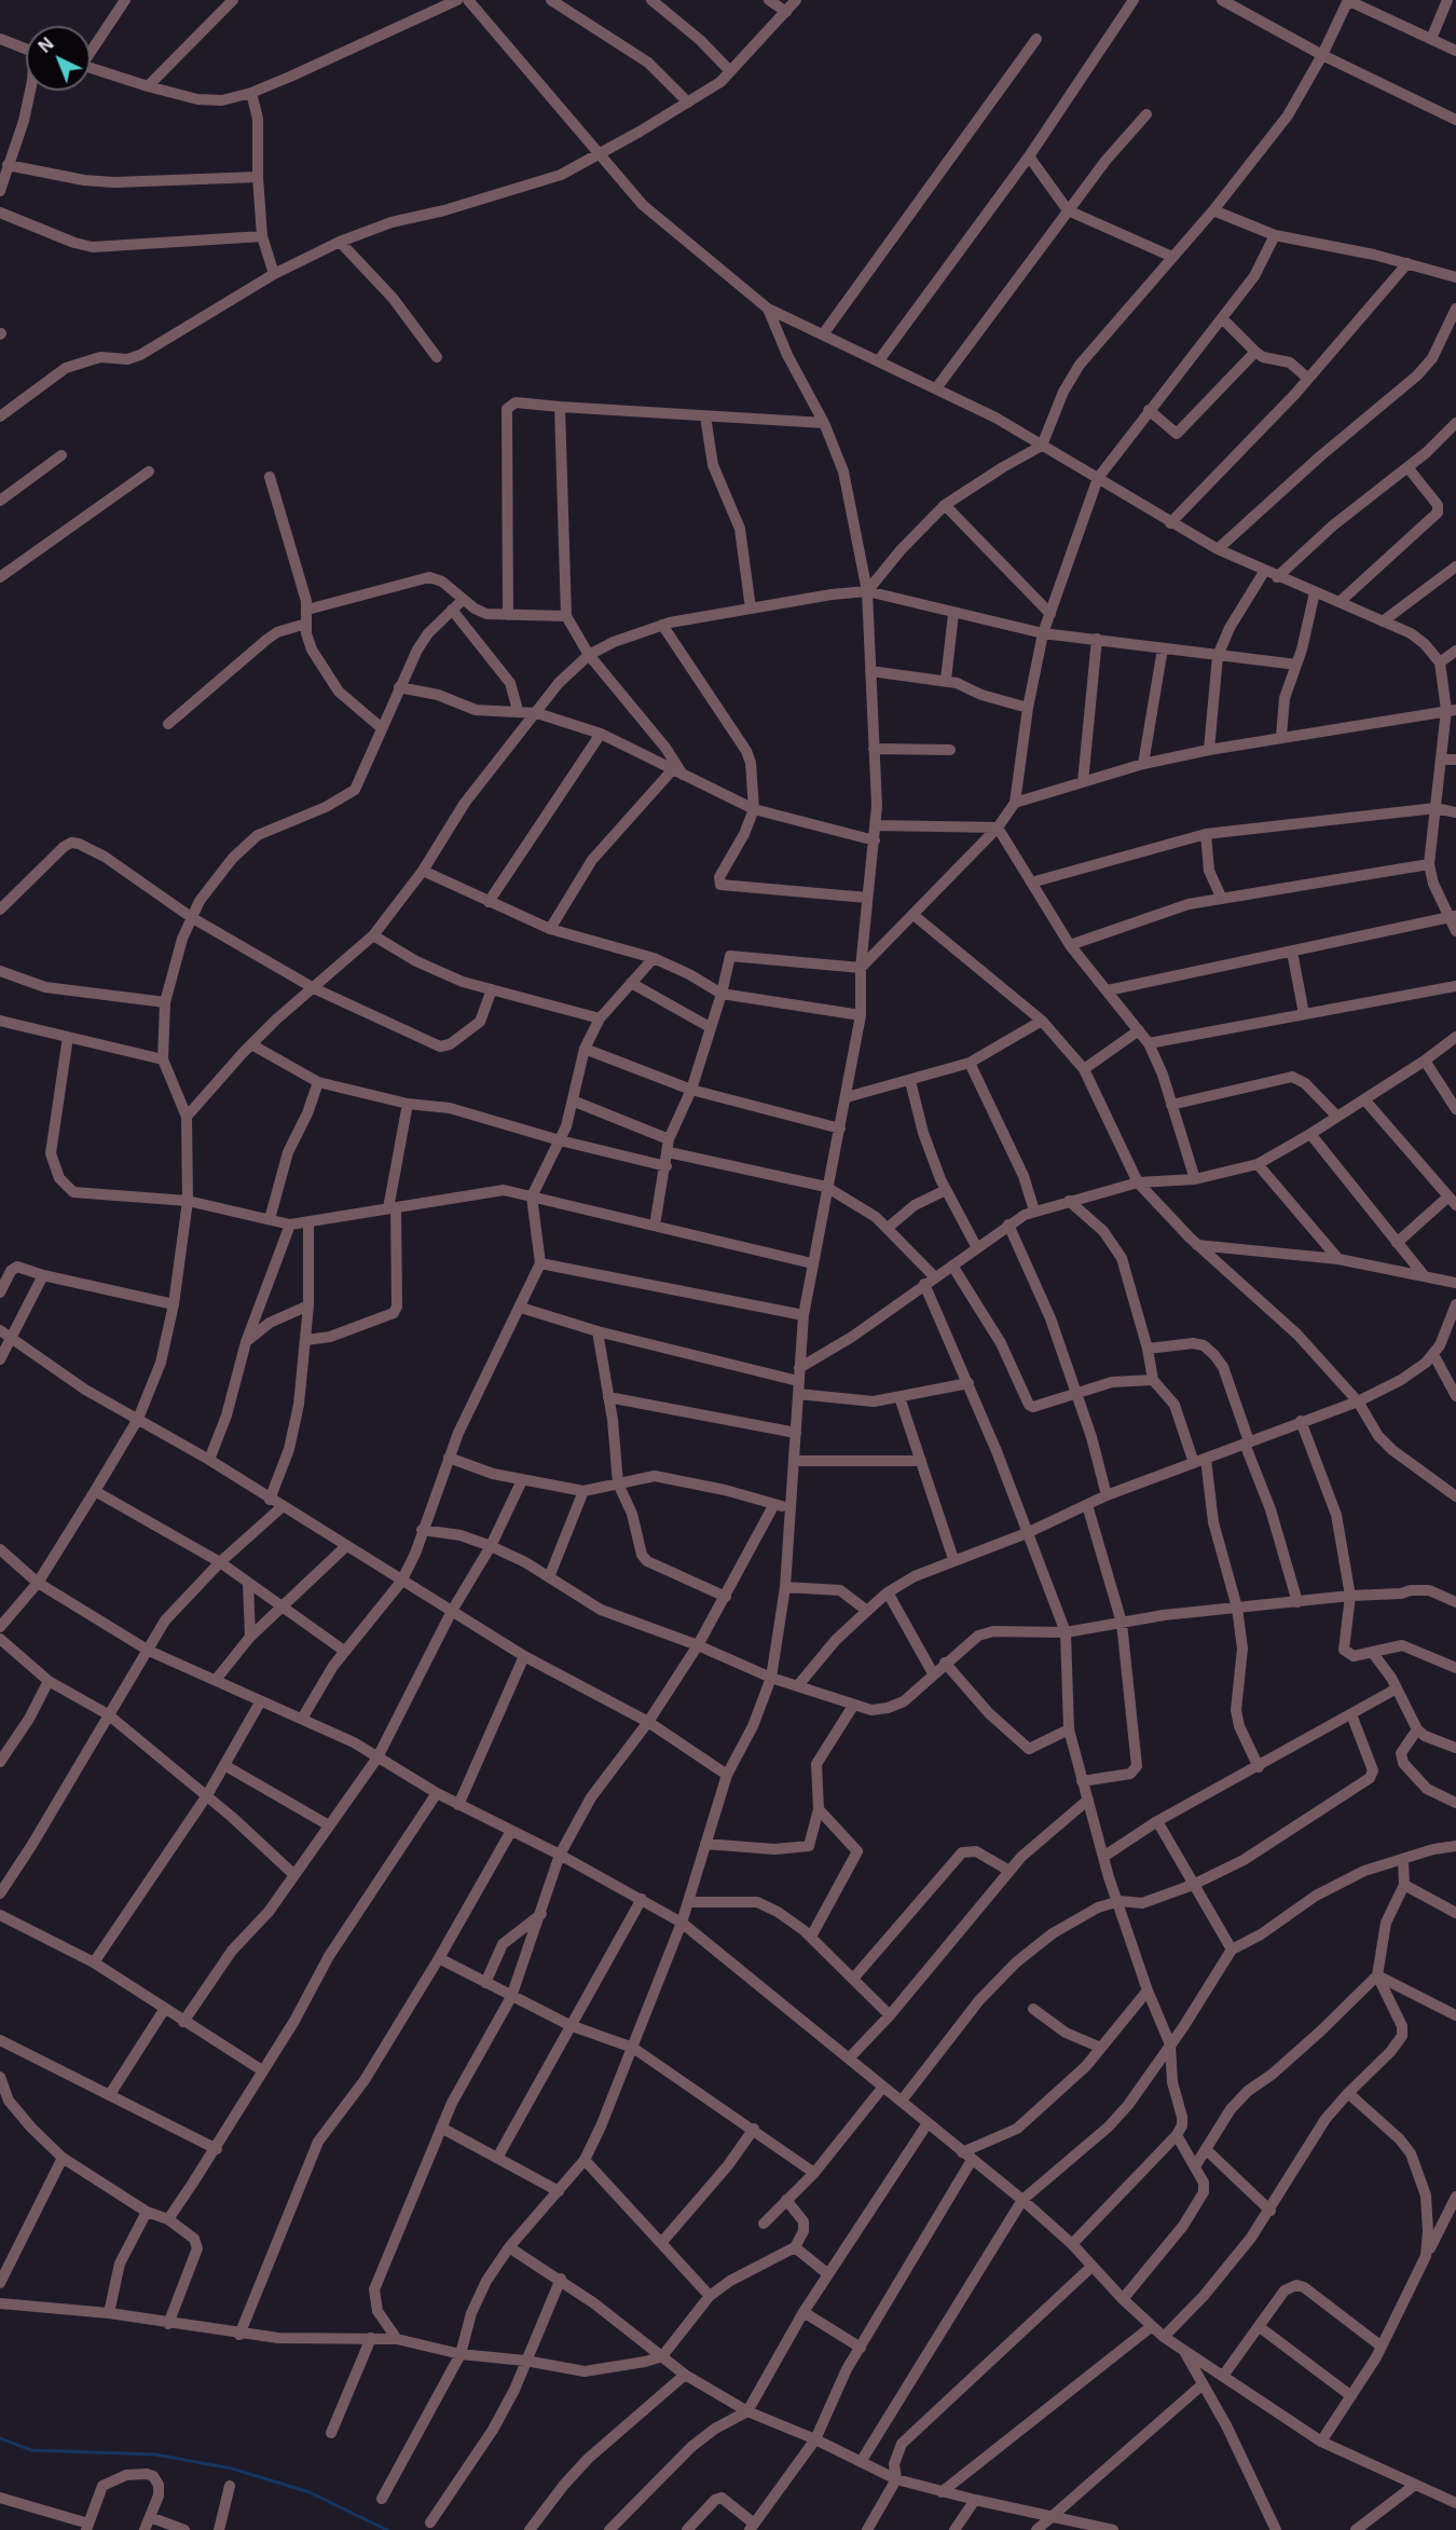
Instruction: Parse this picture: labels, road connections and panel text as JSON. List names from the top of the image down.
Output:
{
  "north": "top left"
}
